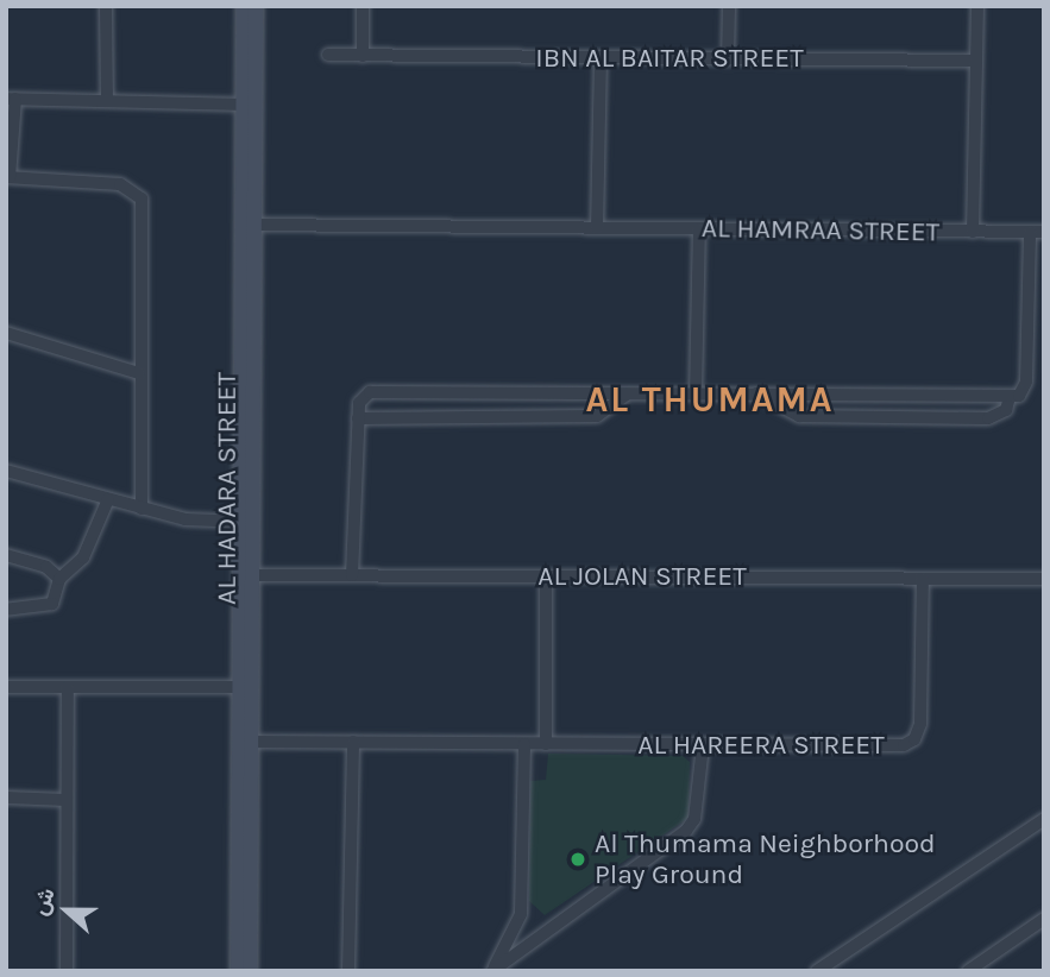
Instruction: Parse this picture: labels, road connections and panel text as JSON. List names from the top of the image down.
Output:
{
  "streets": {
    "street": [
      "IBN AL BAITAR STREET",
      "AL HAMRAA STREET",
      "AL HADARA STREET",
      "AL JOLAN STREET",
      "AL HAREERA STREET"
    ]
  },
  "crossings": [
    ["AL HAMRAA STREET", "AL HADARA STREET"],
    ["AL HADARA STREET", "AL JOLAN STREET"],
    ["AL HADARA STREET", "AL HAREERA STREET"],
    ["AL JOLAN STREET", "AL HAREERA STREET"]
  ],
  "districts": ["AL THUMAMA"],
  "places": ["Al Thumama Neighborhood Play Ground"],
  "north": "left"
}
